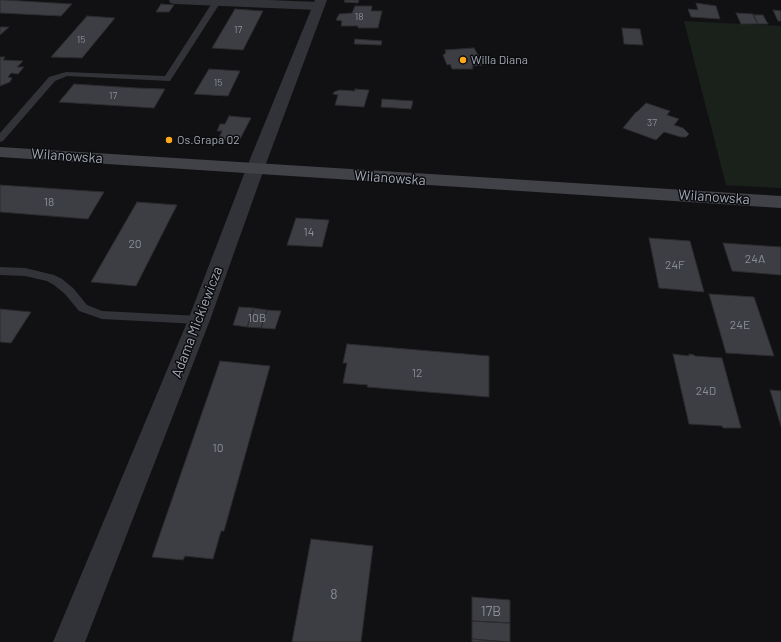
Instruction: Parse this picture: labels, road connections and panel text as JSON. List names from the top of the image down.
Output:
{
  "streets": {
    "main road": ["Wilanowska"],
    "street": ["Adama Mickiewicza"]
  },
  "crossings": [
    ["Wilanowska", "Adama Mickiewicza"]
  ],
  "places": ["Willa Diana", "Os.Grapa 02"],
  "house_numbers": [
    "18",
    "17",
    "15",
    "15",
    "17",
    "37",
    "18",
    "14",
    "20",
    "24A",
    "24F",
    "10B",
    "24E",
    "12",
    "24D",
    "10",
    "8",
    "17B"
  ]
}
